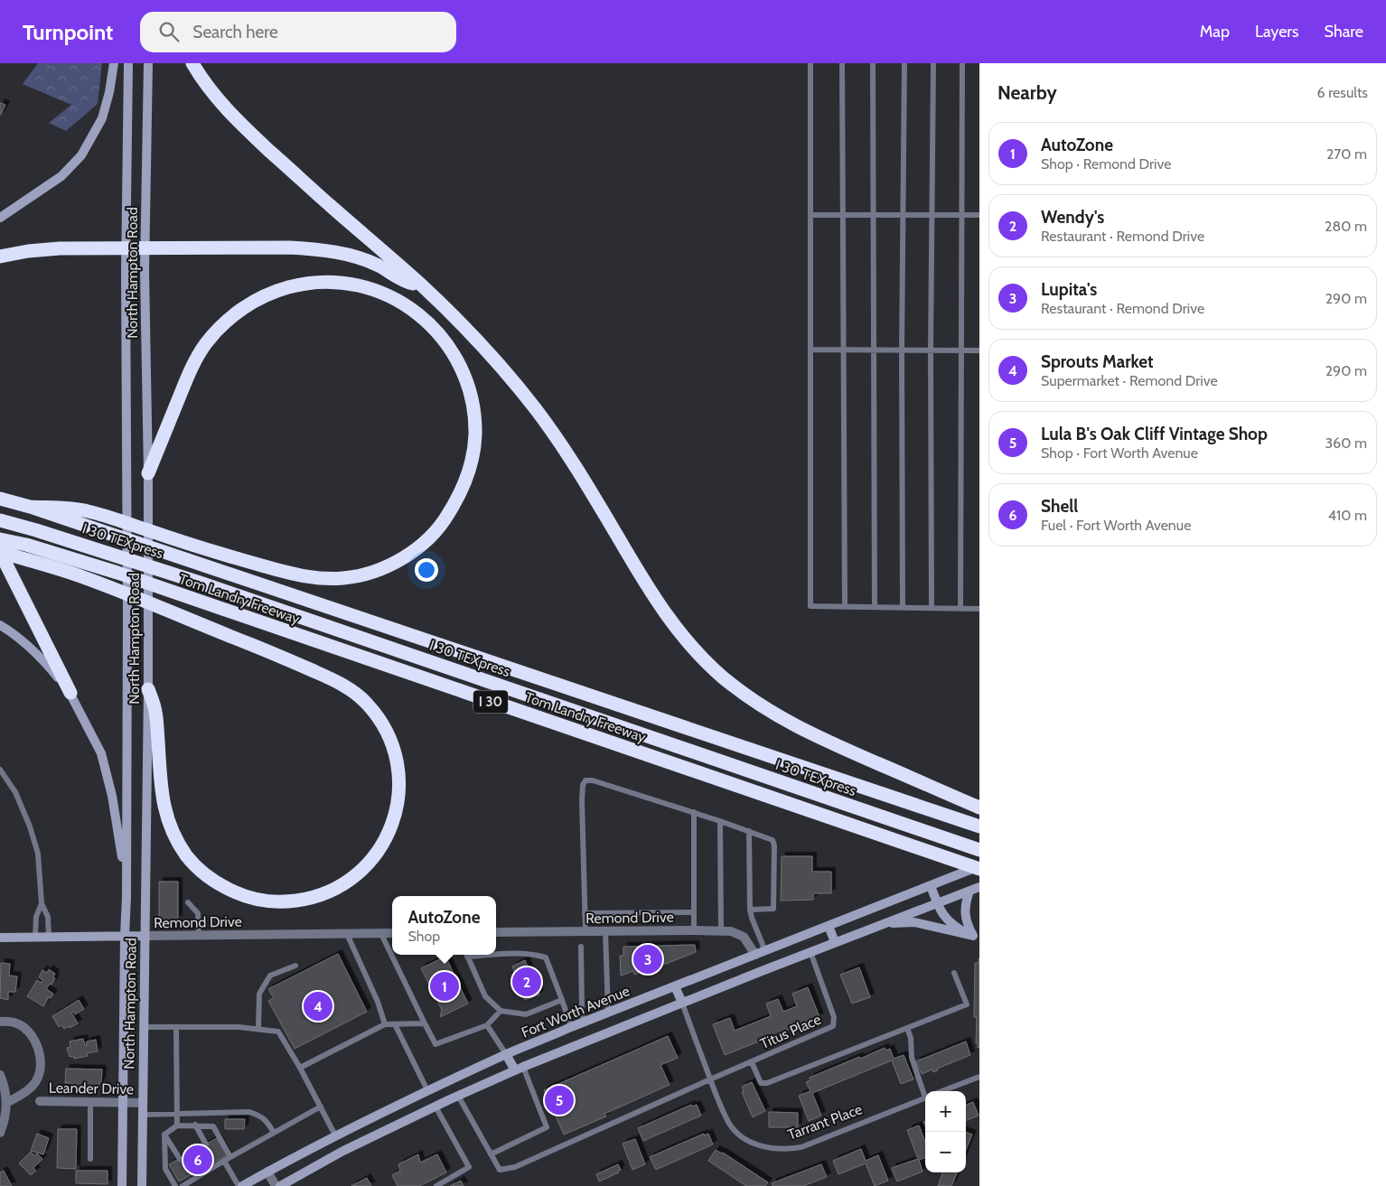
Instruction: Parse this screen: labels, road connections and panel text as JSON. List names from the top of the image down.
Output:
{
  "streets": {
    "highway": ["I 30 TEXpress", "Tom Landry Freeway", "I 30"],
    "main road": ["North Hampton Road", "Remond Drive", "Fort Worth Avenue"],
    "street": ["Leander Drive"],
    "lane": ["Titus Place", "Tarrant Place"]
  },
  "crossings": [
    ["North Hampton Road", "Remond Drive"],
    ["North Hampton Road", "Leander Drive"],
    ["Tom Landry Freeway", "Fort Worth Avenue"],
    ["Remond Drive", "Fort Worth Avenue"],
    ["Titus Place", "Tarrant Place"]
  ],
  "page": {
    "header": "Turnpoint",
    "search": "Search here",
    "nav": ["Map", "Layers", "Share"],
    "heading": ["Nearby", "6 results"],
    "list": [
      {
        "mark": "1",
        "name": "AutoZone",
        "note": "Shop · Remond Drive",
        "value": "270 m"
      },
      {
        "mark": "2",
        "name": "Wendy's",
        "note": "Restaurant · Remond Drive",
        "value": "280 m"
      },
      {
        "mark": "3",
        "name": "Lupita's",
        "note": "Restaurant · Remond Drive",
        "value": "290 m"
      },
      {
        "mark": "4",
        "name": "Sprouts Market",
        "note": "Supermarket · Remond Drive",
        "value": "290 m"
      },
      {
        "mark": "5",
        "name": "Lula B's Oak Cliff Vintage Shop",
        "note": "Shop · Fort Worth Avenue",
        "value": "360 m"
      },
      {
        "mark": "6",
        "name": "Shell",
        "note": "Fuel · Fort Worth Avenue",
        "value": "410 m"
      }
    ],
    "popup": ["AutoZone", "Shop"],
    "pins": [
      "3",
      "2",
      "1",
      "4",
      "5",
      "6"
    ],
    "map_buttons": ["+", "−"]
  }
}
